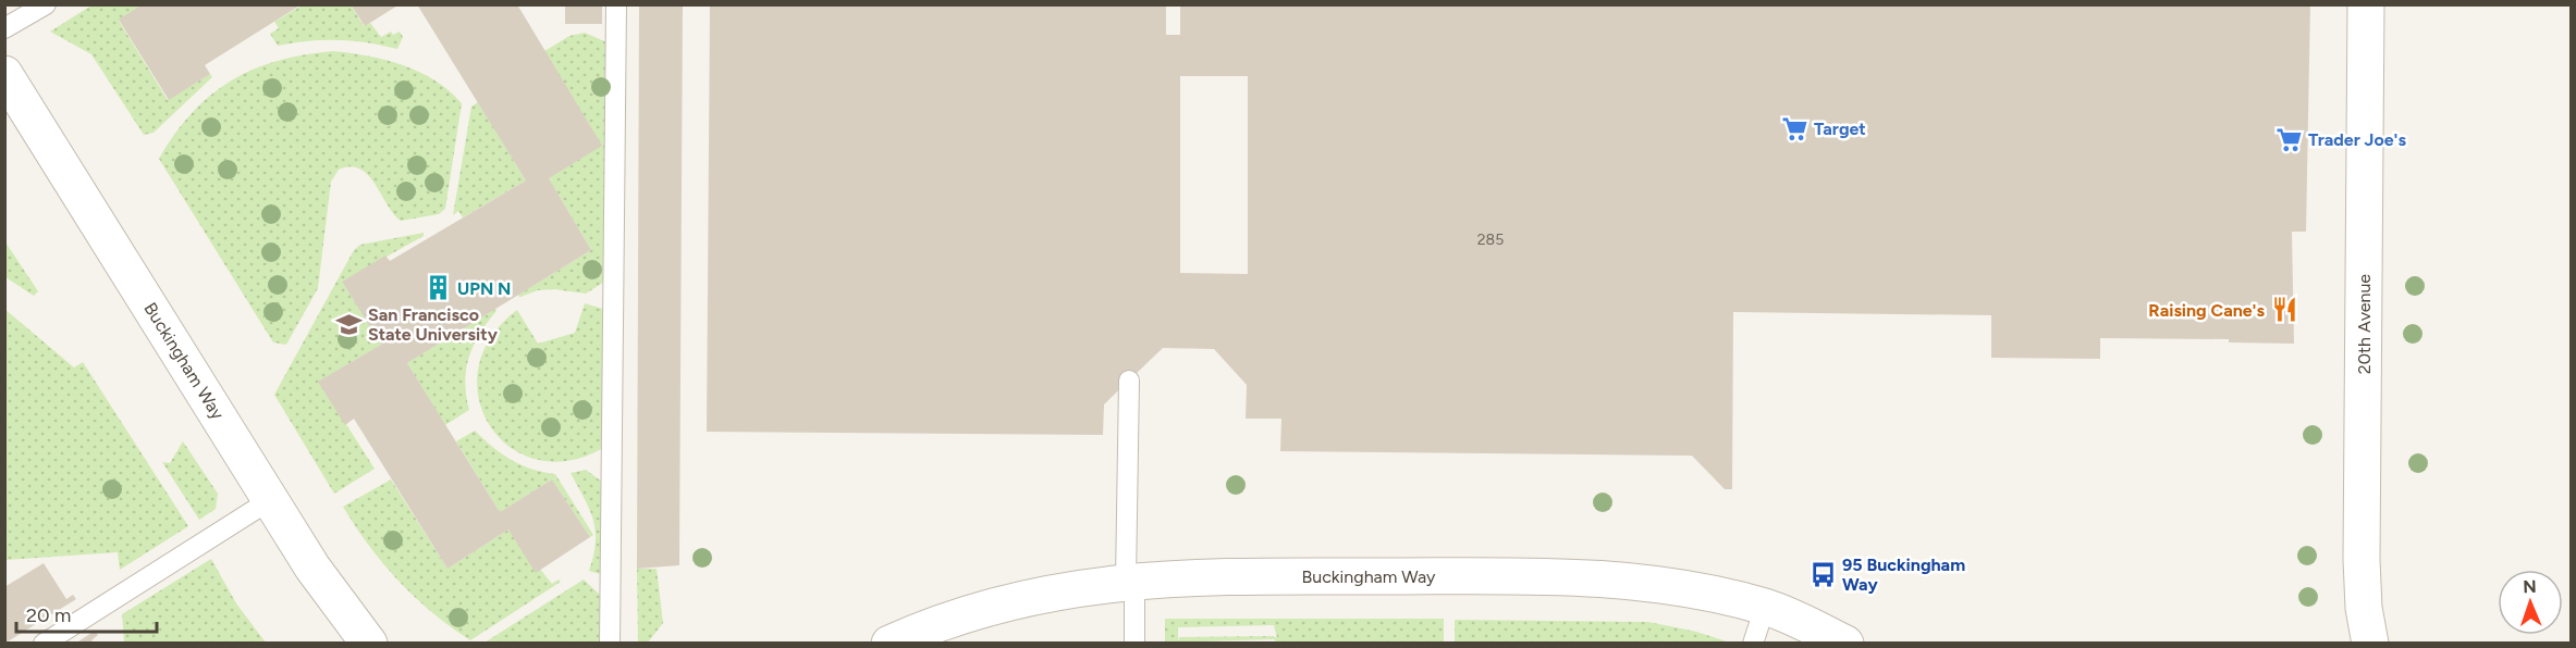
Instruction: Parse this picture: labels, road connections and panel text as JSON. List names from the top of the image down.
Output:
{
  "streets": {
    "street": ["20th Avenue", "Buckingham Way"]
  },
  "places": {
    "supermarket": ["Target", "Trader Joe's"],
    "building": ["UPN N"],
    "restaurant": ["Raising Cane's"],
    "school or university": ["San Francisco State University"],
    "bus stop": ["95 Buckingham Way"]
  },
  "house_numbers": ["285"],
  "scale_bar": "20 m",
  "north": "top"
}
